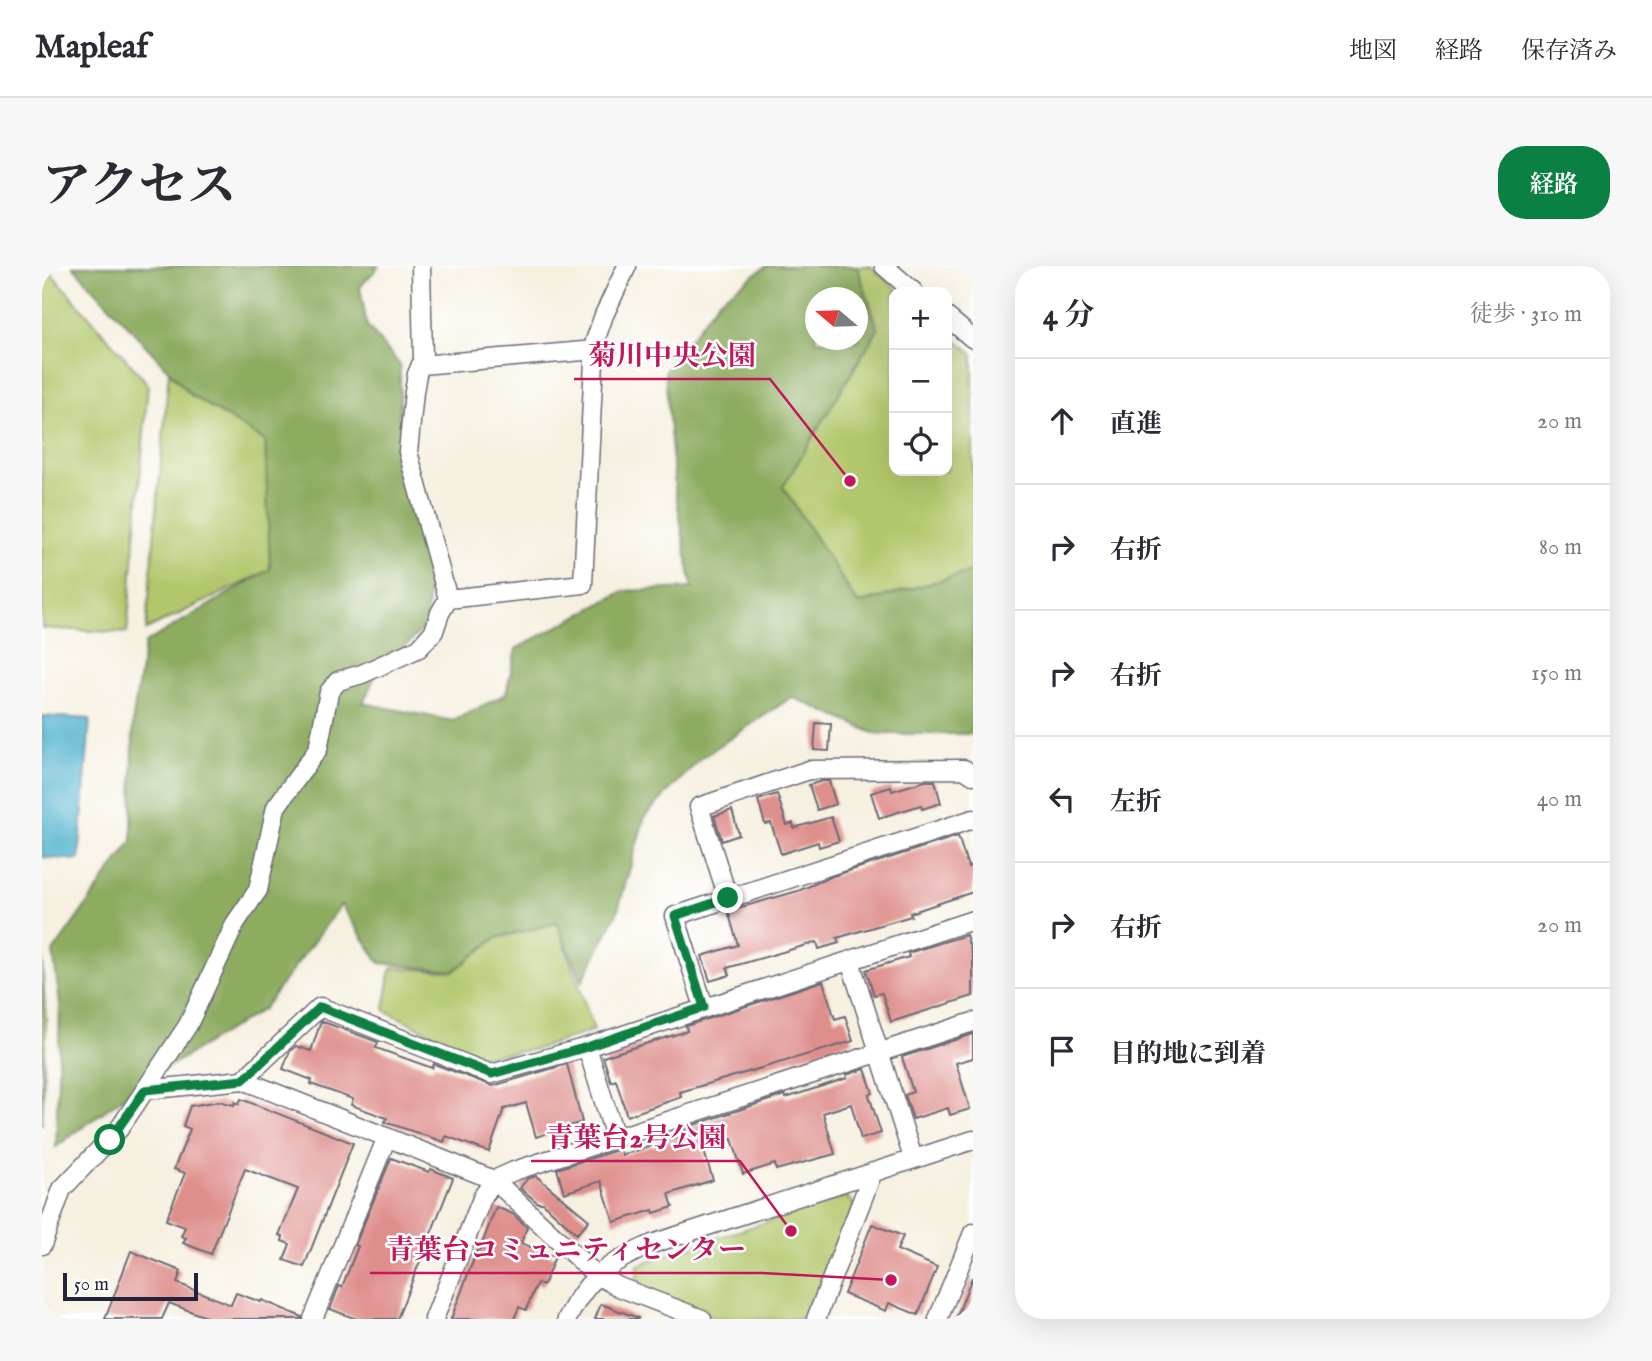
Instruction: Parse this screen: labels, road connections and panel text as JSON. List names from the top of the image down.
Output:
{
  "places": ["菊川中央公園", "青葉台2号公園", "青葉台コミュニティセンター"],
  "scale_bar": "50 m",
  "north": "left",
  "page": {
    "header": "Mapleaf",
    "nav": ["地図", "経路", "保存済み"],
    "title": "アクセス",
    "buttons": "経路",
    "heading": ["4 分", "徒歩 · 310 m"],
    "map_buttons": ["+", "−"],
    "list": [
      ["直進", "20 m"],
      ["右折", "80 m"],
      ["右折", "150 m"],
      ["左折", "40 m"],
      ["右折", "20 m"],
      "目的地に到着"
    ],
    "scale": "50 m"
  }
}
